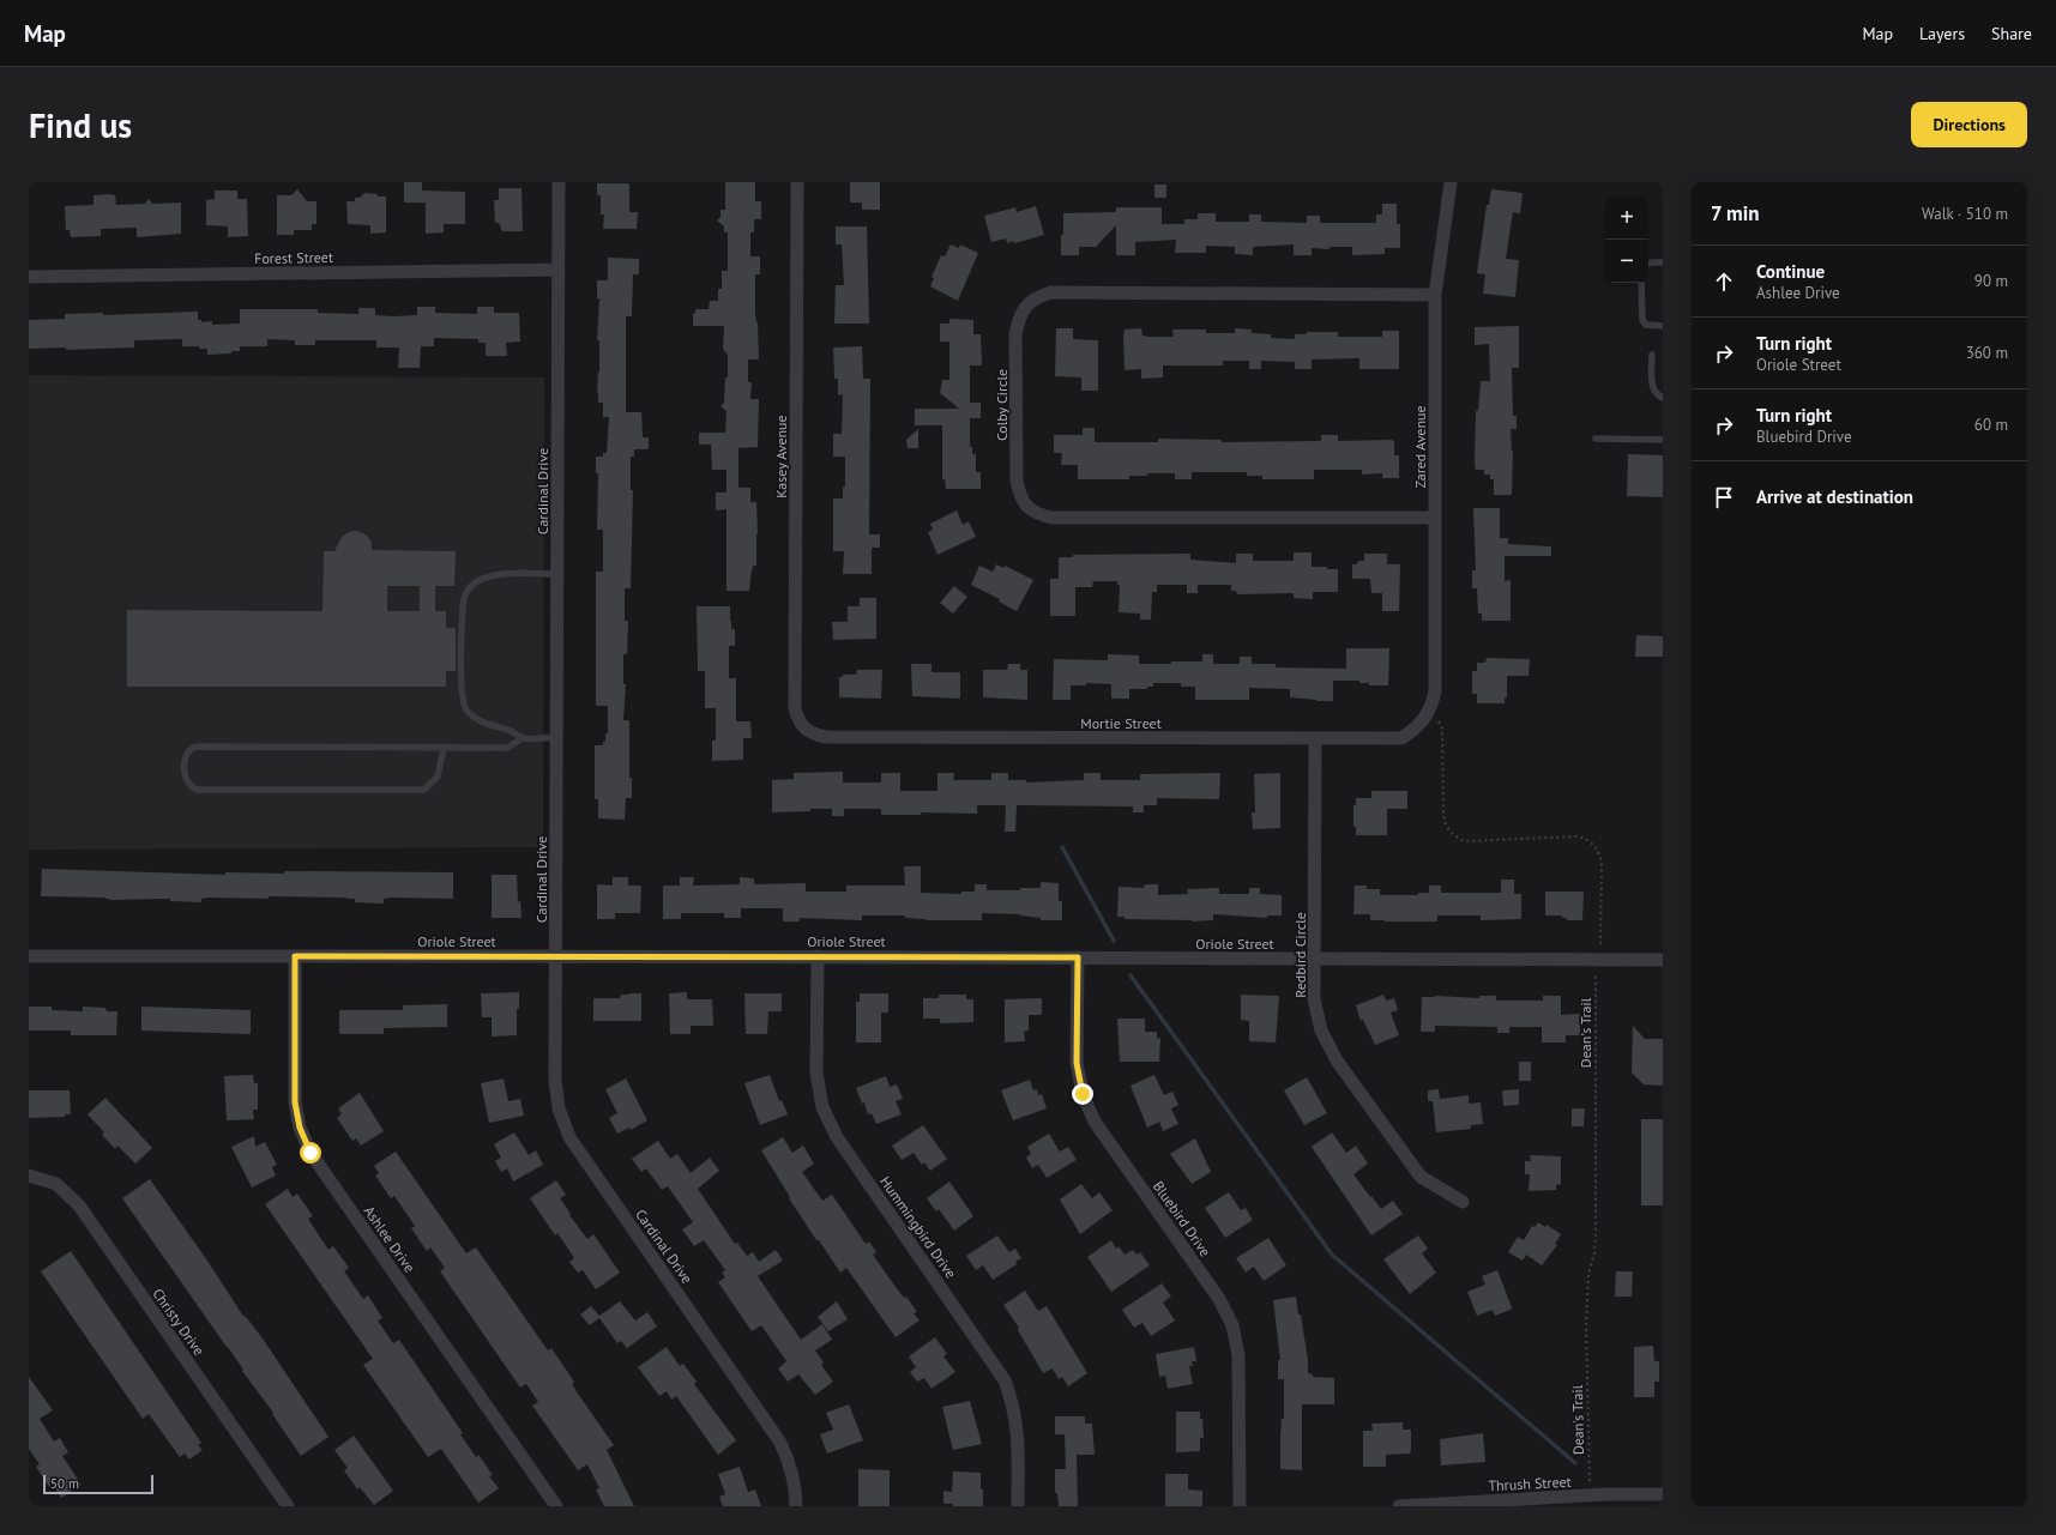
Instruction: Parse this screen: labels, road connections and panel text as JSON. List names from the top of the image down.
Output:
{
  "streets": {
    "street": [
      "Forest Street",
      "Colby Circle",
      "Zared Avenue",
      "Kasey Avenue",
      "Cardinal Drive",
      "Mortie Street",
      "Oriole Street",
      "Redbird Circle",
      "Bluebird Drive",
      "Hummingbird Drive",
      "Ashlee Drive",
      "Christy Drive",
      "Thrush Street"
    ],
    "path": ["Dean's Trail"]
  },
  "crossings": [
    ["Forest Street", "Cardinal Drive"],
    ["Colby Circle", "Zared Avenue"],
    ["Zared Avenue", "Mortie Street"],
    ["Zared Avenue", "Dean's Trail"],
    ["Kasey Avenue", "Mortie Street"],
    ["Cardinal Drive", "Oriole Street"],
    ["Mortie Street", "Redbird Circle"],
    ["Mortie Street", "Dean's Trail"],
    ["Oriole Street", "Redbird Circle"],
    ["Oriole Street", "Dean's Trail"],
    ["Oriole Street", "Bluebird Drive"],
    ["Oriole Street", "Hummingbird Drive"],
    ["Oriole Street", "Ashlee Drive"]
  ],
  "scale_bar": "50 m",
  "page": {
    "header": "Map",
    "nav": ["Map", "Layers", "Share"],
    "buttons": "Directions",
    "title": "Find us",
    "heading": ["7 min", "Walk · 510 m"],
    "map_buttons": ["+", "−"],
    "list": [
      ["Continue", "Ashlee Drive", "90 m"],
      ["Turn right", "Oriole Street", "360 m"],
      ["Turn right", "Bluebird Drive", "60 m"],
      "Arrive at destination"
    ],
    "scale": "50 m"
  }
}
